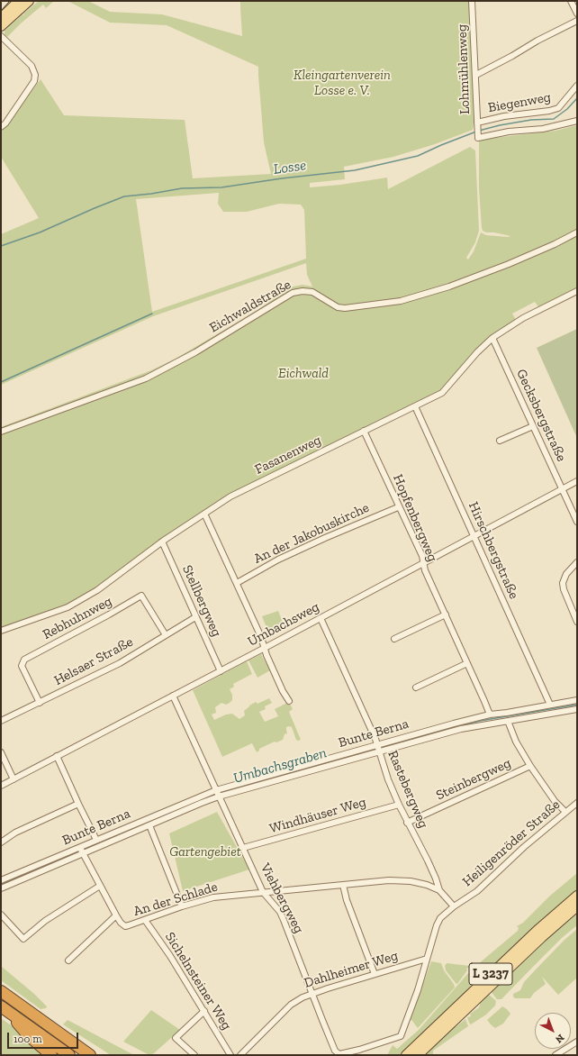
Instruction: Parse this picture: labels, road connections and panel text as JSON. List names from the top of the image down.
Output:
{
  "streets": {
    "main road": ["L 3237"],
    "street": [
      "Lohmühlenweg",
      "Biegenweg",
      "Eichwaldstraße",
      "Gecksbergstraße",
      "Fasanenweg",
      "Hopfenbergweg",
      "An der Jakobuskirche",
      "Hirschbergstraße",
      "Stellbergweg",
      "Rebhuhnweg",
      "Umbachsweg",
      "Helsaer Straße",
      "Bunte Berna",
      "Steinbergweg",
      "Rastebergweg",
      "Windhäuser Weg",
      "Heiligenröder Straße",
      "Viehbergweg",
      "An der Schlade",
      "Dahlheimer Weg",
      "Sichelnsteiner Weg"
    ]
  },
  "crossings": [
    ["Lohmühlenweg", "Biegenweg"],
    ["Gecksbergstraße", "Fasanenweg"],
    ["Gecksbergstraße", "Umbachsweg"],
    ["Fasanenweg", "Hopfenbergweg"],
    ["Fasanenweg", "Hirschbergstraße"],
    ["Fasanenweg", "Stellbergweg"],
    ["Hopfenbergweg", "An der Jakobuskirche"],
    ["Hopfenbergweg", "Umbachsweg"],
    ["Hopfenbergweg", "Bunte Berna"],
    ["Hirschbergstraße", "Umbachsweg"],
    ["Hirschbergstraße", "Bunte Berna"],
    ["Stellbergweg", "Umbachsweg"],
    ["Stellbergweg", "Helsaer Straße"],
    ["Rebhuhnweg", "Helsaer Straße"],
    ["Umbachsweg", "Rastebergweg"],
    ["Umbachsweg", "Viehbergweg"],
    ["Bunte Berna", "Rastebergweg"],
    ["Bunte Berna", "Viehbergweg"],
    ["Steinbergweg", "Rastebergweg"],
    ["Rastebergweg", "Windhäuser Weg"],
    ["Rastebergweg", "An der Schlade"],
    ["Windhäuser Weg", "Viehbergweg"],
    ["Heiligenröder Straße", "Viehbergweg"],
    ["Heiligenröder Straße", "An der Schlade"],
    ["Heiligenröder Straße", "Dahlheimer Weg"],
    ["Viehbergweg", "An der Schlade"],
    ["Viehbergweg", "Dahlheimer Weg"],
    ["An der Schlade", "Sichelnsteiner Weg"]
  ],
  "water": ["Losse", "Umbachsgraben"],
  "parks": ["Kleingartenverein Losse e. V.", "Eichwald", "Gartengebiet"],
  "scale_bar": "100 m",
  "north": "bottom right"
}
